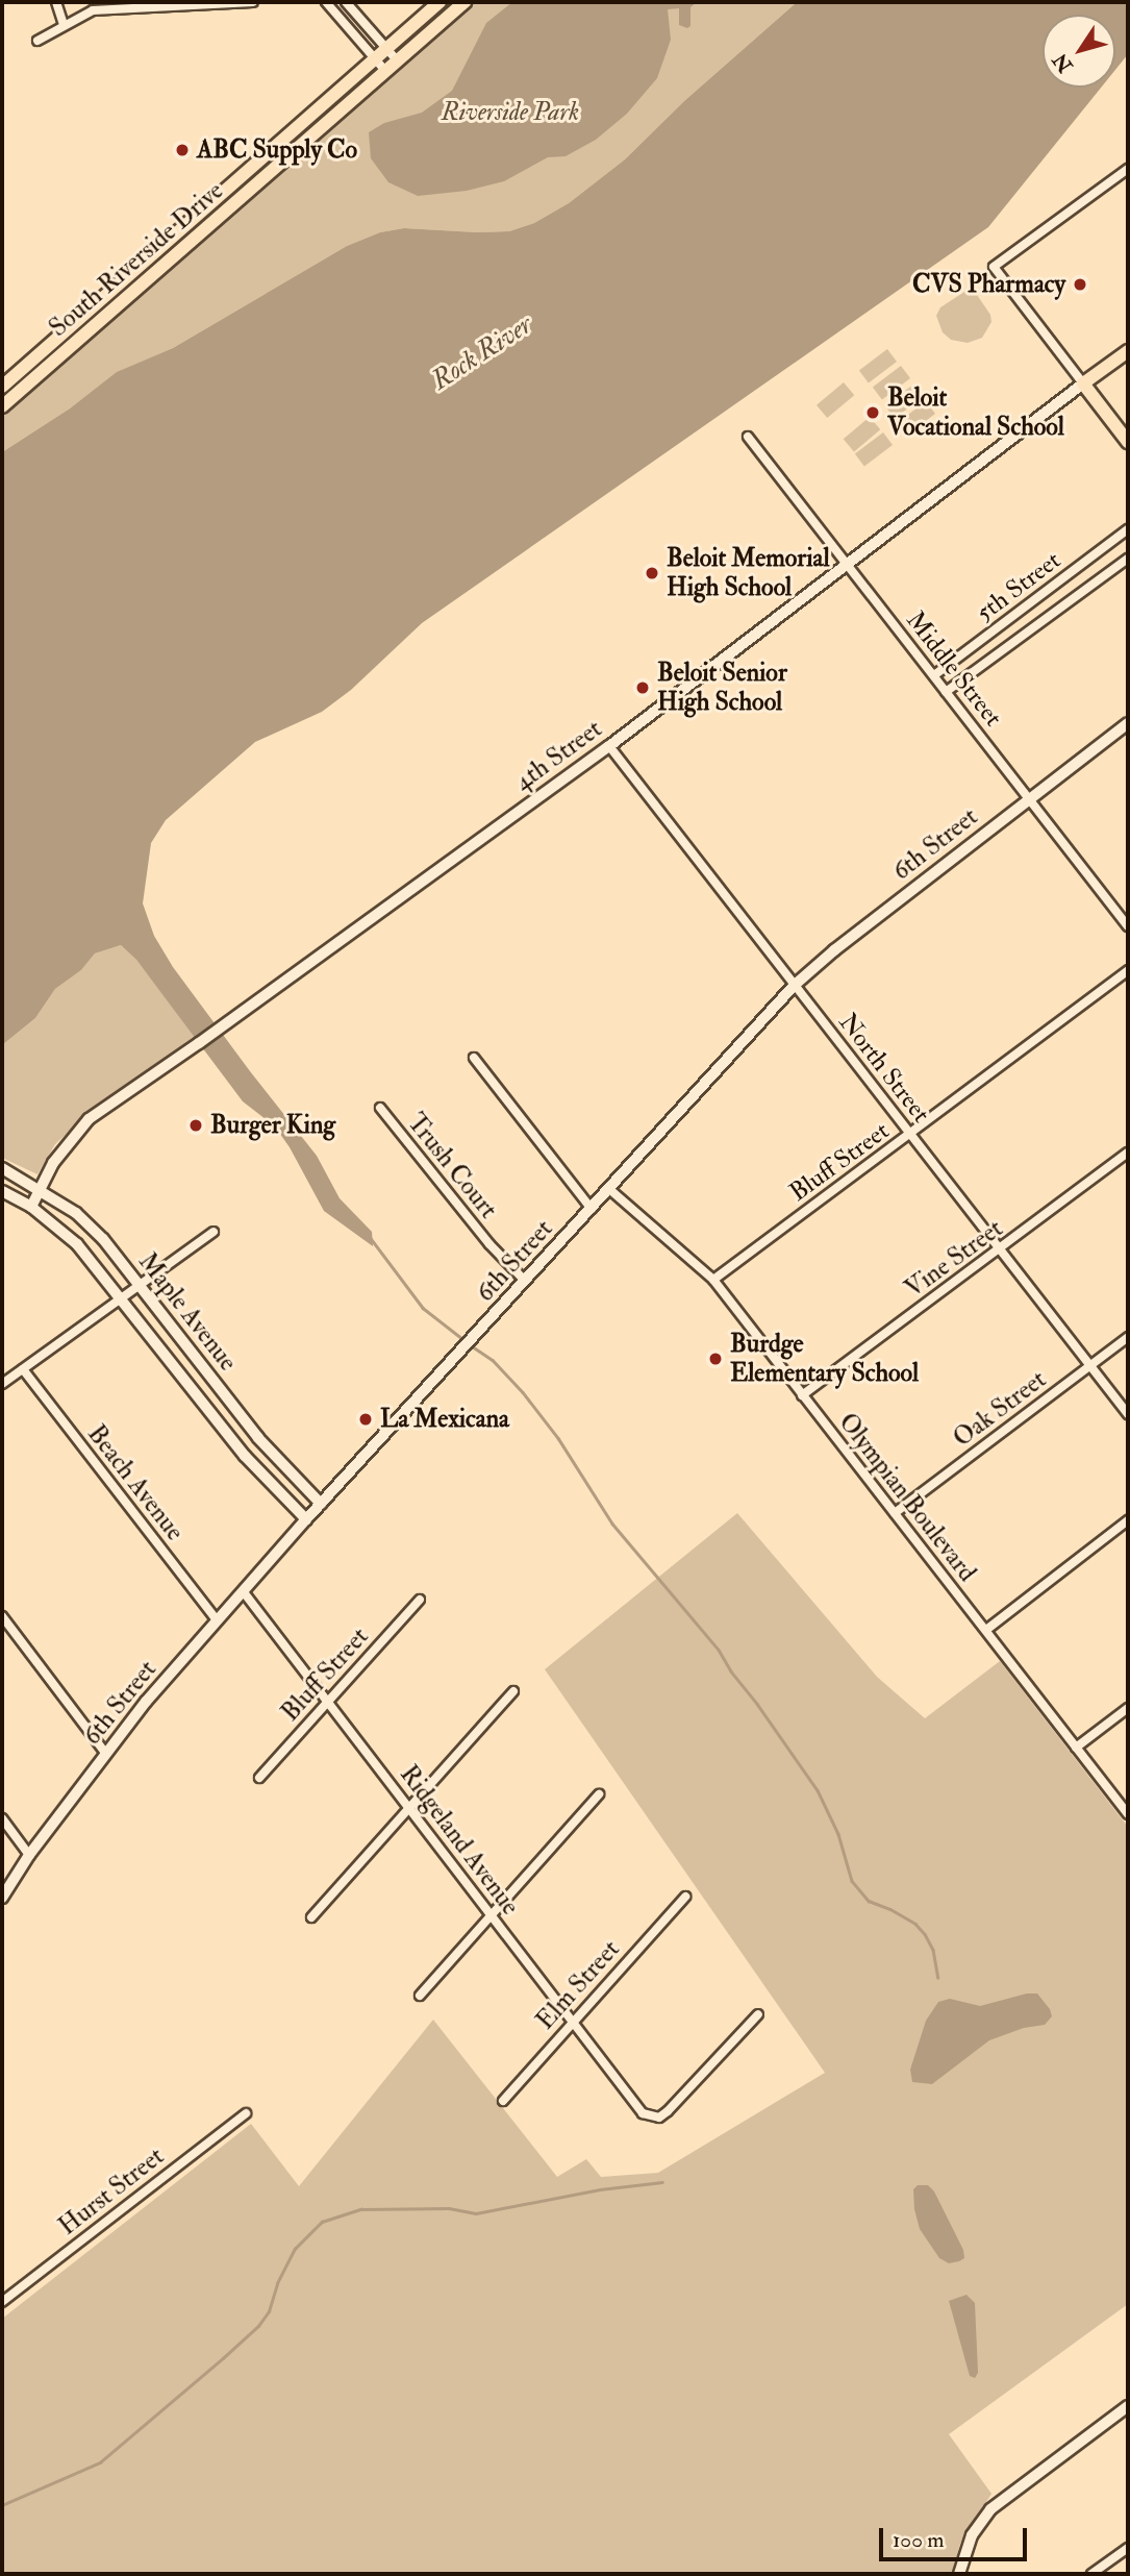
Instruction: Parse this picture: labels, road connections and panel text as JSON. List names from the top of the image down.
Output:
{
  "streets": {
    "main road": ["South Riverside Drive", "4th Street"],
    "street": [
      "5th Street",
      "Middle Street",
      "6th Street",
      "North Street",
      "Bluff Street",
      "Trush Court",
      "Vine Street",
      "Maple Avenue",
      "Oak Street",
      "Beach Avenue",
      "Olympian Boulevard",
      "Ridgeland Avenue",
      "Elm Street",
      "Hurst Street"
    ]
  },
  "crossings": [
    ["5th Street", "Middle Street"],
    ["Middle Street", "4th Street"],
    ["Middle Street", "6th Street"],
    ["4th Street", "North Street"],
    ["4th Street", "Maple Avenue"],
    ["6th Street", "North Street"],
    ["6th Street", "Trush Court"],
    ["6th Street", "Maple Avenue"],
    ["6th Street", "Beach Avenue"],
    ["6th Street", "Olympian Boulevard"],
    ["6th Street", "Ridgeland Avenue"],
    ["North Street", "Bluff Street"],
    ["North Street", "Vine Street"],
    ["North Street", "Oak Street"],
    ["Bluff Street", "Olympian Boulevard"],
    ["Bluff Street", "Ridgeland Avenue"],
    ["Vine Street", "Olympian Boulevard"],
    ["Oak Street", "Olympian Boulevard"],
    ["Ridgeland Avenue", "Elm Street"]
  ],
  "water": ["Rock River"],
  "parks": ["Riverside Park"],
  "places": [
    "ABC Supply Co",
    "CVS Pharmacy",
    "Beloit Vocational School",
    "Beloit Memorial High School",
    "Beloit Senior High School",
    "Burger King",
    "Burdge Elementary School",
    "La Mexicana"
  ],
  "scale_bar": "100 m",
  "north": "bottom left"
}
